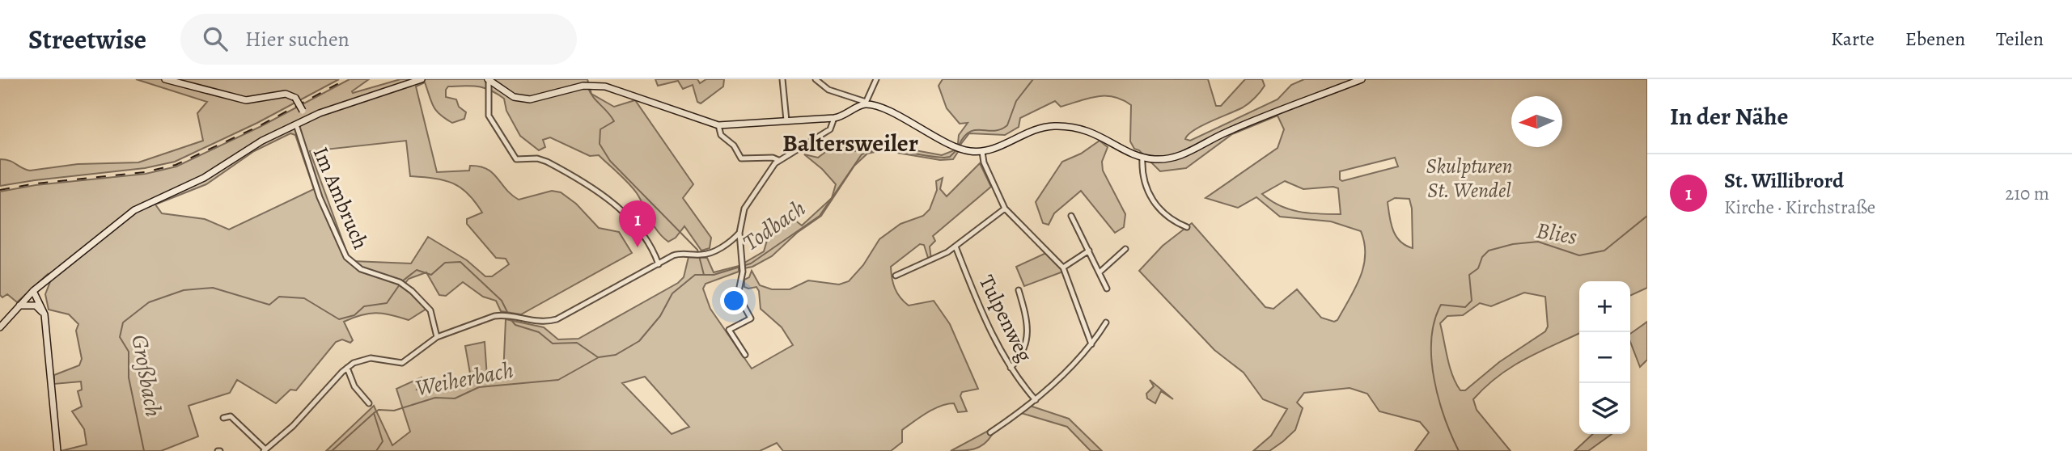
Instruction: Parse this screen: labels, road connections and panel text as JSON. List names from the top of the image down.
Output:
{
  "streets": {
    "street": ["Im Ambruch", "Tulpenweg"]
  },
  "districts": ["Baltersweiler"],
  "water": [
    "Todbach",
    "Blies",
    "Großbach",
    "Weiherbach"
  ],
  "parks": ["Skulpturen St. Wendel"],
  "north": "left",
  "page": {
    "header": "Streetwise",
    "search": "Hier suchen",
    "nav": ["Karte", "Ebenen", "Teilen"],
    "heading": "In der Nähe",
    "list": [
      {
        "mark": "1",
        "name": "St. Willibrord",
        "note": "Kirche · Kirchstraße",
        "value": "210 m"
      }
    ],
    "pins": "1",
    "map_buttons": ["+", "−"]
  }
}
